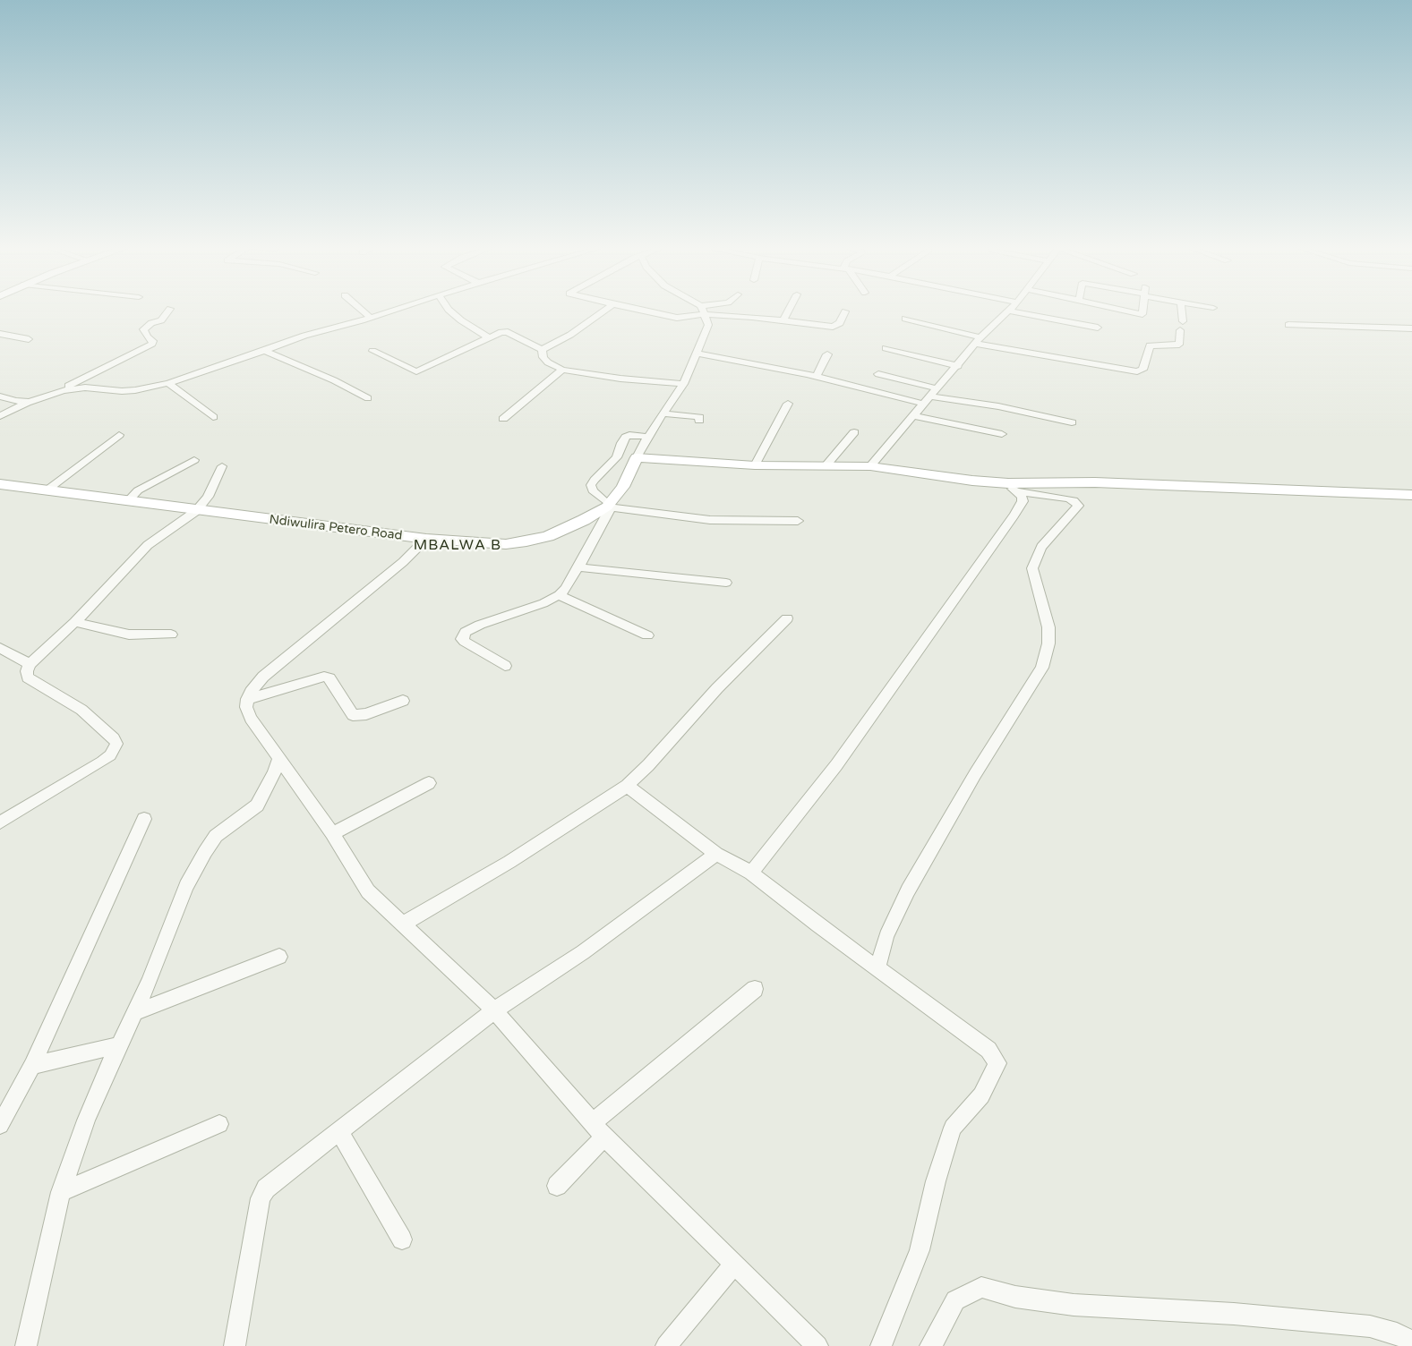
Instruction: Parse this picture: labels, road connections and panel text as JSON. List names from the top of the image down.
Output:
{
  "streets": {
    "street": ["Ndiwulira Petero Road"]
  },
  "districts": ["MBALWA B"]
}
